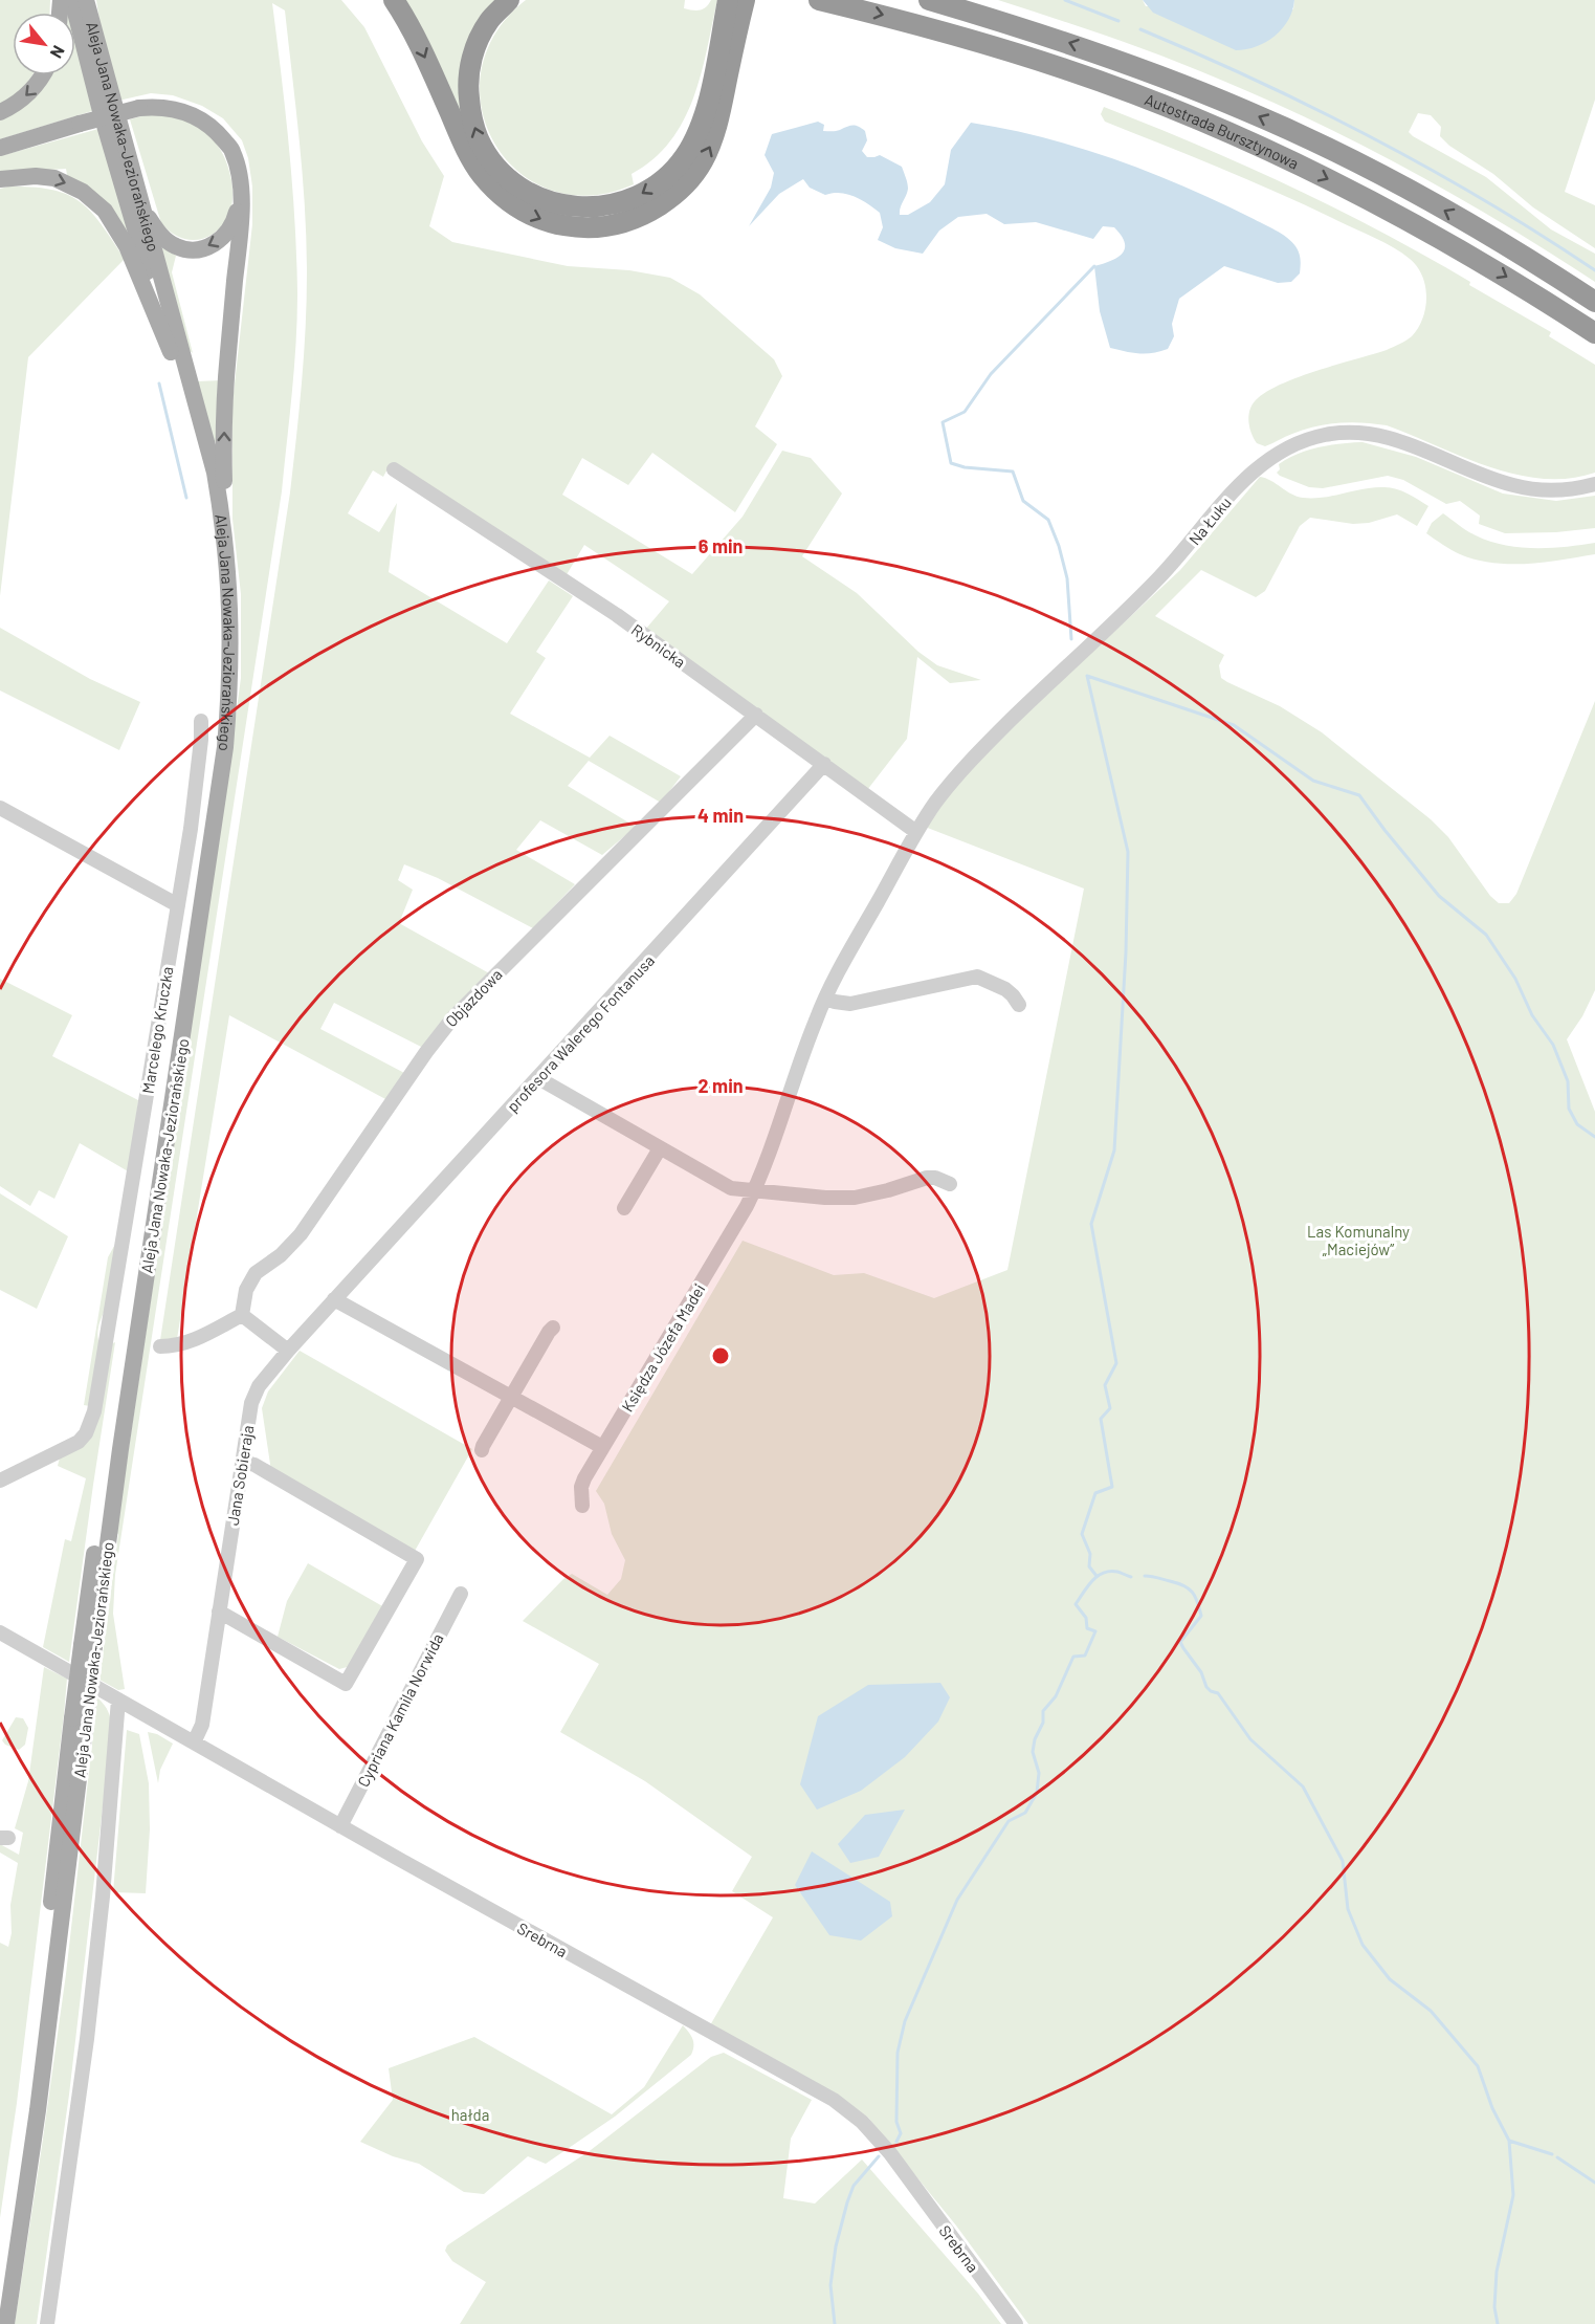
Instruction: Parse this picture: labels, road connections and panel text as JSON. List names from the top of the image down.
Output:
{
  "streets": {
    "highway": ["Autostrada Bursztynowa"],
    "main road": ["Aleja Jana Nowaka-Jeziorańskiego"],
    "street": [
      "Na Łuku",
      "Rybnicka",
      "Objazdowa",
      "Marcelego Kruczka",
      "profesora Walerego Fontanusa",
      "Księdza Józefa Madei",
      "Jana Sobieraja",
      "Cypriana Kamila Norwida",
      "Srebrna"
    ]
  },
  "crossings": [
    ["Na Łuku", "Rybnicka"],
    ["Na Łuku", "Księdza Józefa Madei"],
    ["Rybnicka", "Objazdowa"],
    ["Rybnicka", "profesora Walerego Fontanusa"],
    ["Rybnicka", "Księdza Józefa Madei"],
    ["profesora Walerego Fontanusa", "Jana Sobieraja"],
    ["Jana Sobieraja", "Srebrna"],
    ["Cypriana Kamila Norwida", "Srebrna"]
  ],
  "parks": ["Las Komunalny „Maciejów”", "hałda"],
  "north": "bottom right",
  "rings": ["6 min", "4 min", "2 min"]
}
